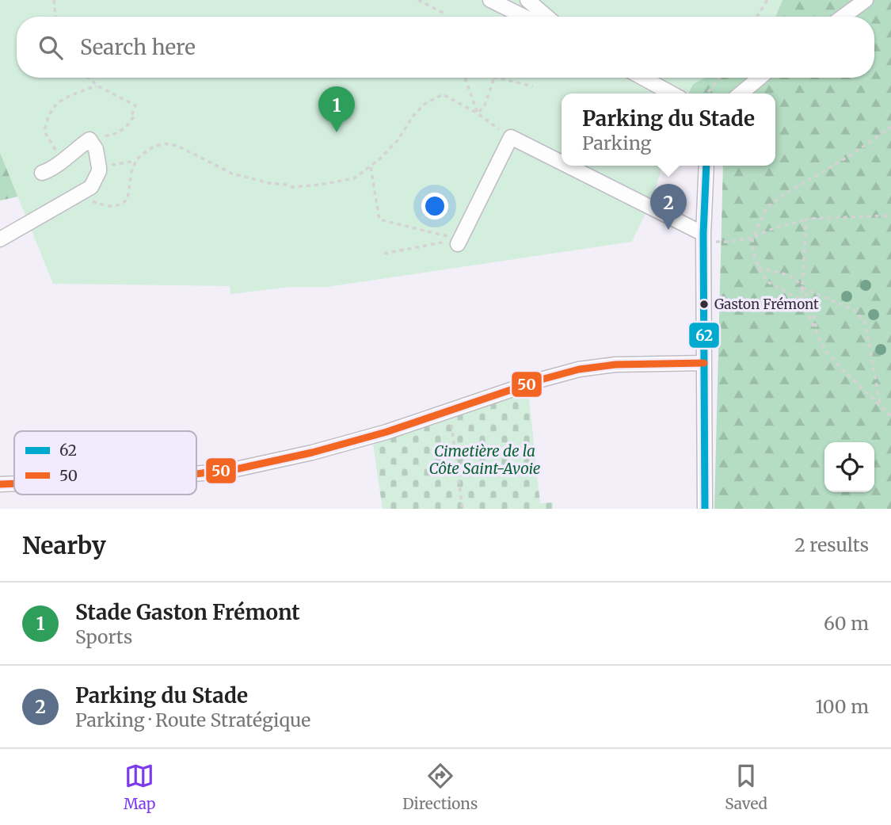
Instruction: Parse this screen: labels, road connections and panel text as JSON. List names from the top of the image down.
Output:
{
  "parks": ["Cimetière de la Côte Saint-Avoie"],
  "places": ["Gaston Frémont"],
  "lines": ["transit line 62", "transit line 50"],
  "legend": ["62", "50"],
  "page": {
    "search": "Search here",
    "pins": ["1", "2"],
    "popup": ["Parking du Stade", "Parking"],
    "heading": ["Nearby", "2 results"],
    "list": [
      {
        "mark": "1",
        "name": "Stade Gaston Frémont",
        "note": "Sports",
        "value": "60 m"
      },
      {
        "mark": "2",
        "name": "Parking du Stade",
        "note": "Parking · Route Stratégique",
        "value": "100 m"
      }
    ],
    "nav": ["Map", "Directions", "Saved"]
  }
}
